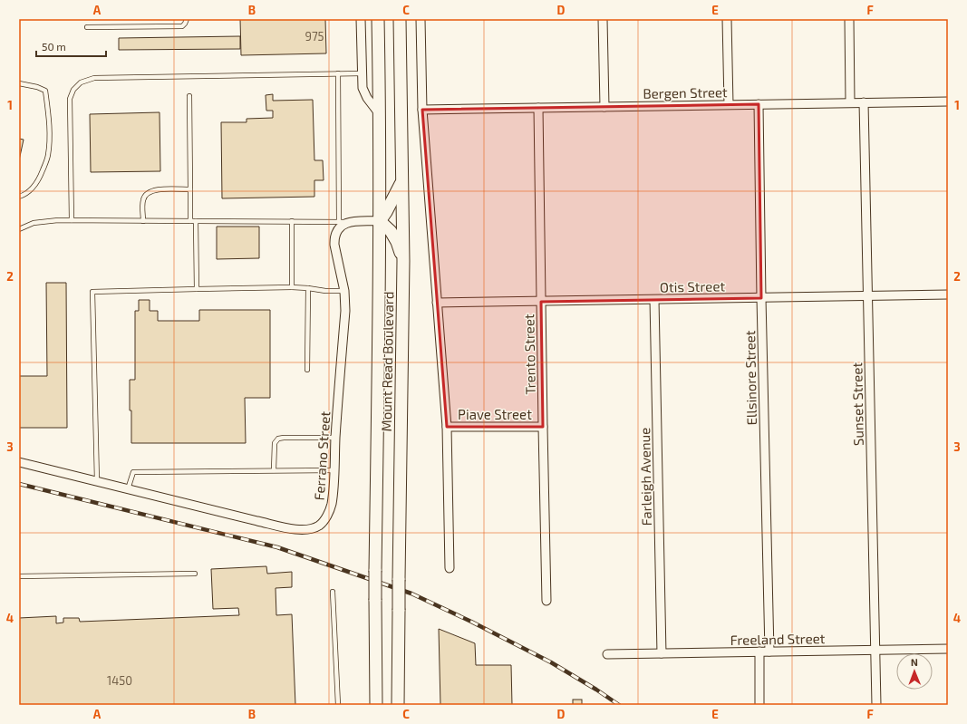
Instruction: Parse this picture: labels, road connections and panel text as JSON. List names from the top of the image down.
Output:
{
  "streets": {
    "main road": ["Mount Read Boulevard"],
    "street": [
      "Bergen Street",
      "Otis Street",
      "Trento Street",
      "Ellsinore Street",
      "Sunset Street",
      "Piave Street",
      "Ferrano Street",
      "Farleigh Avenue",
      "Freeland Street"
    ]
  },
  "crossings": [
    ["Bergen Street", "Trento Street"],
    ["Bergen Street", "Ellsinore Street"],
    ["Bergen Street", "Sunset Street"],
    ["Otis Street", "Trento Street"],
    ["Otis Street", "Ellsinore Street"],
    ["Otis Street", "Sunset Street"],
    ["Otis Street", "Farleigh Avenue"],
    ["Trento Street", "Piave Street"],
    ["Ellsinore Street", "Freeland Street"],
    ["Sunset Street", "Freeland Street"],
    ["Farleigh Avenue", "Freeland Street"]
  ],
  "house_numbers": ["975", "1450"],
  "scale_bar": "50 m",
  "north": "top",
  "grid": {
    "columns": [
      "A",
      "B",
      "C",
      "D",
      "E",
      "F"
    ],
    "rows": [
      "1",
      "2",
      "3",
      "4"
    ]
  }
}
